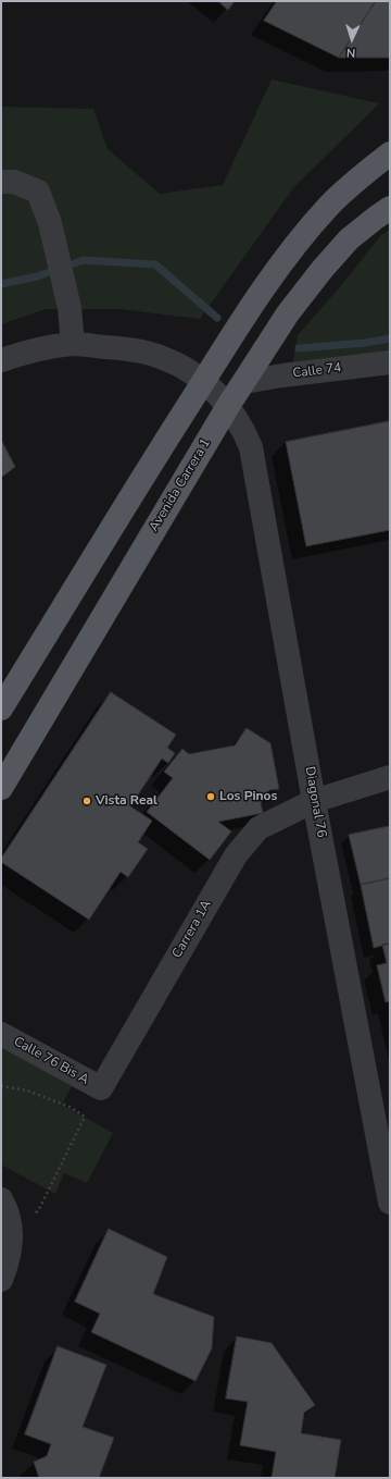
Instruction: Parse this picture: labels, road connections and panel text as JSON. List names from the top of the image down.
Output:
{
  "streets": {
    "main road": ["Avenida Carrera 1"],
    "street": [
      "Calle 74",
      "Diagonal 76",
      "Carrera 1A",
      "Calle 76 Bis A"
    ]
  },
  "crossings": [
    ["Calle 74", "Avenida Carrera 1"],
    ["Avenida Carrera 1", "Diagonal 76"],
    ["Diagonal 76", "Carrera 1A"],
    ["Carrera 1A", "Calle 76 Bis A"]
  ],
  "places": ["Los Pinos", "Vista Real"],
  "north": "bottom"
}
